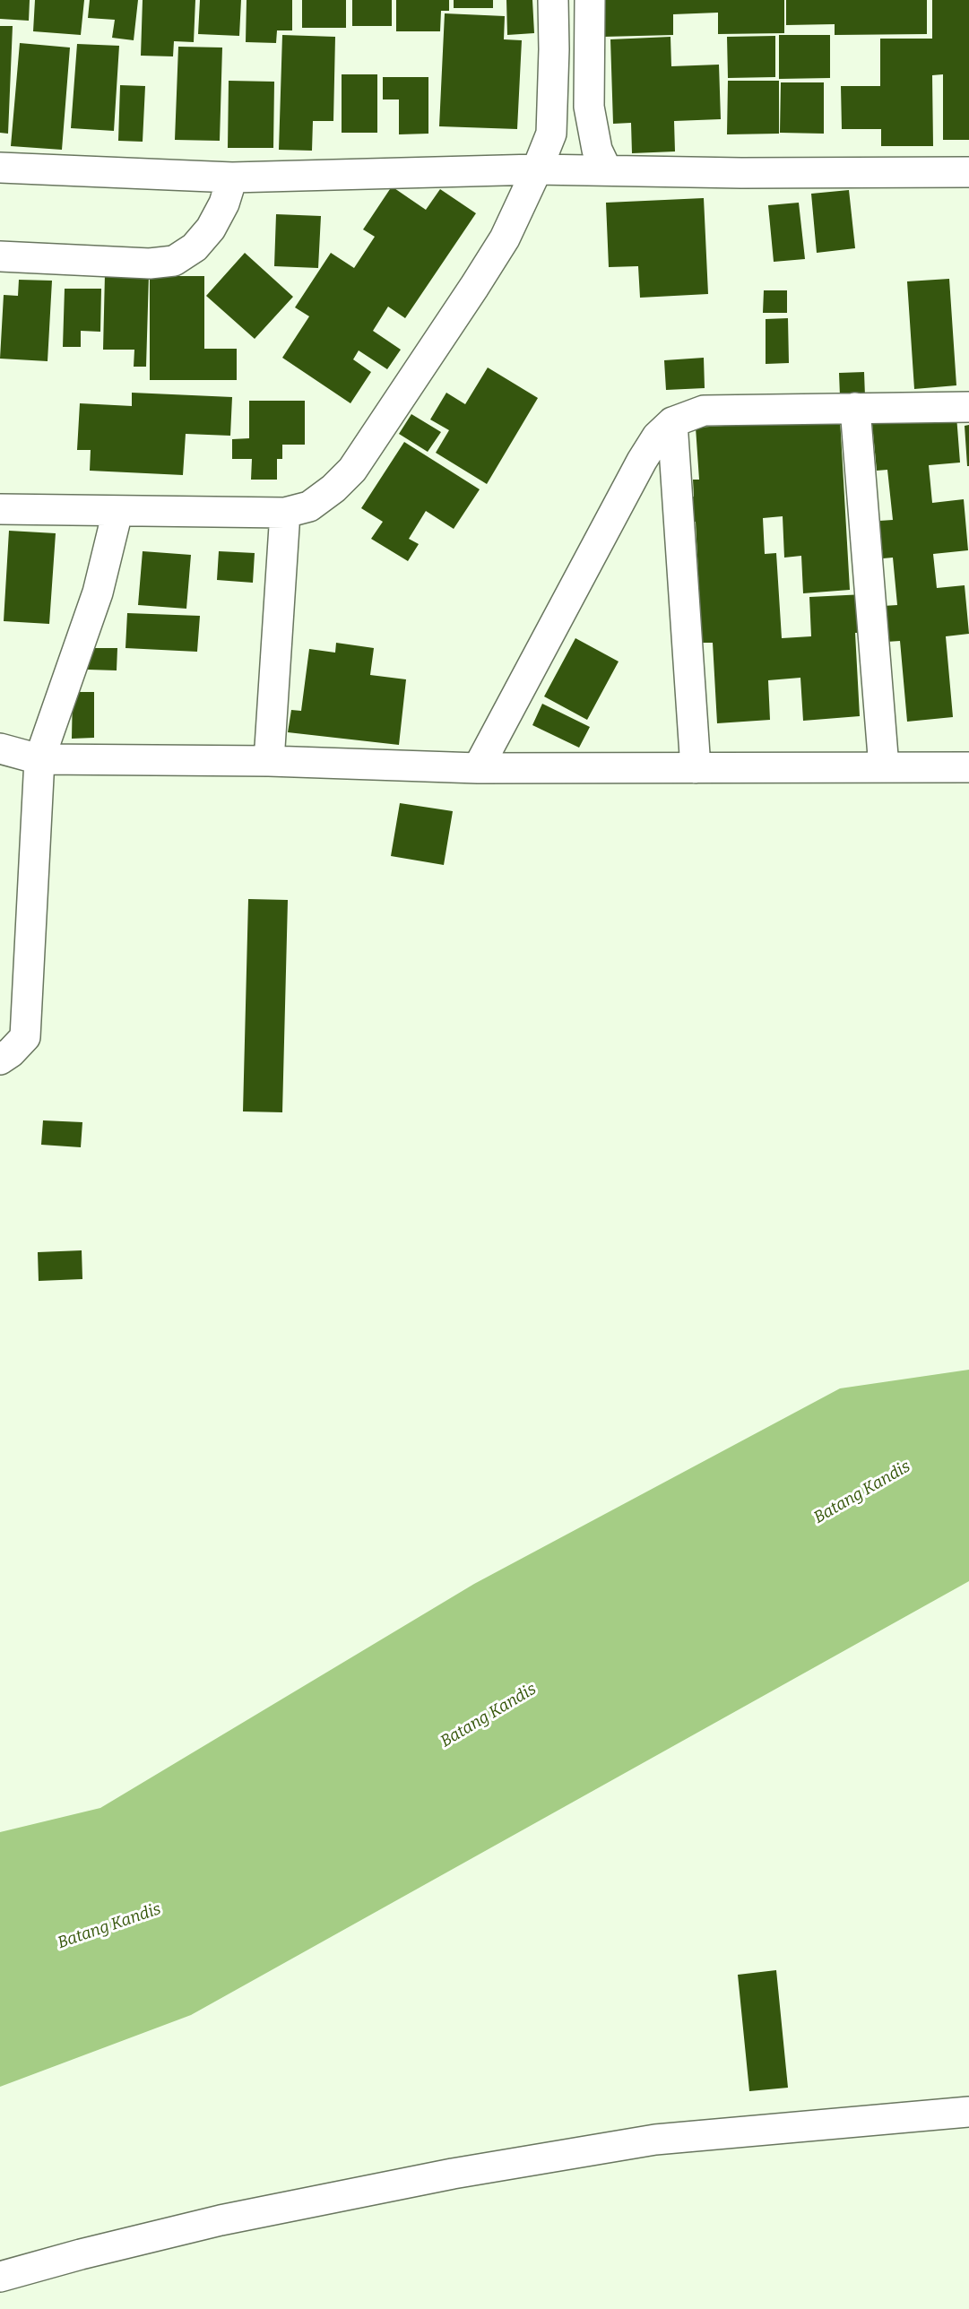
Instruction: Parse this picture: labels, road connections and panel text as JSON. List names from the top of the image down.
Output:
{
  "water": ["Batang Kandis"]
}
